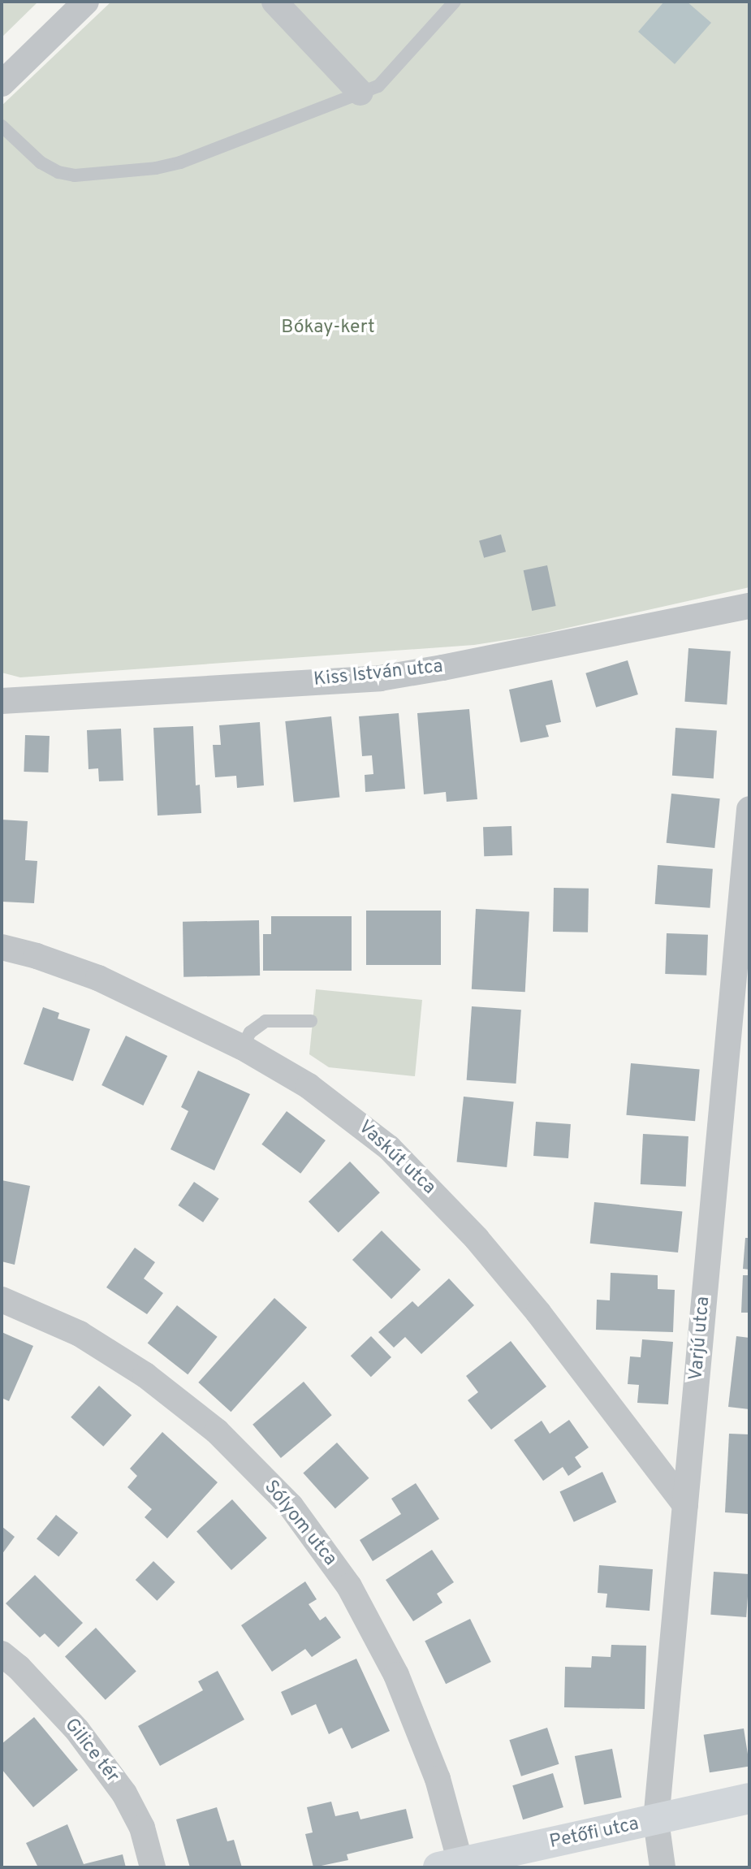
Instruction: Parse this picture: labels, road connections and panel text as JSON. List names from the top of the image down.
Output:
{
  "streets": {
    "main road": ["Petőfi utca"],
    "street": [
      "Kiss István utca",
      "Vaskút utca",
      "Varjú utca",
      "Sólyom utca",
      "Gilice tér"
    ]
  },
  "crossings": [
    ["Vaskút utca", "Varjú utca"],
    ["Varjú utca", "Petőfi utca"],
    ["Sólyom utca", "Petőfi utca"]
  ],
  "parks": ["Bókay-kert"]
}
